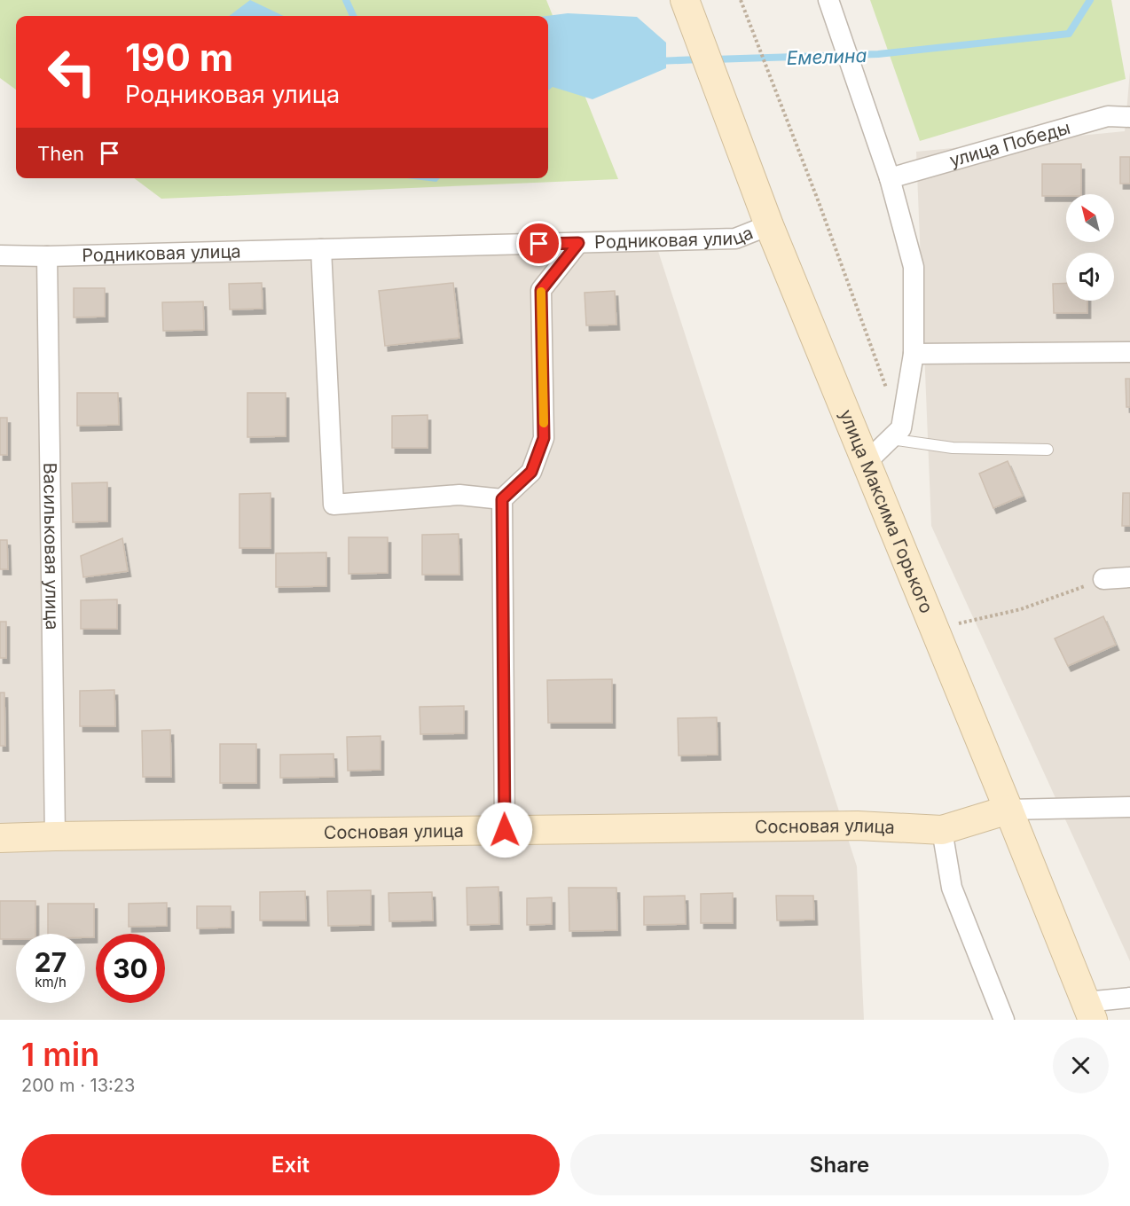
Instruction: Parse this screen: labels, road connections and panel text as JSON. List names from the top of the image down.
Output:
{
  "streets": {
    "main road": ["улица Максима Горького", "Сосновая улица"],
    "street": ["улица Победы", "Родниковая улица", "Васильковая улица"]
  },
  "crossings": [
    ["Родниковая улица", "улица Максима Горького"],
    ["Родниковая улица", "Васильковая улица"],
    ["улица Максима Горького", "Сосновая улица"],
    ["Васильковая улица", "Сосновая улица"]
  ],
  "water": ["Емелина"],
  "north": "top left",
  "page": {
    "turn": ["190 m", "Родниковая улица"],
    "then": "Then",
    "speed": "27 km/h",
    "limit": "30",
    "heading": ["1 min", "200 m · 13:23"],
    "buttons": ["Exit", "Share"]
  }
}
